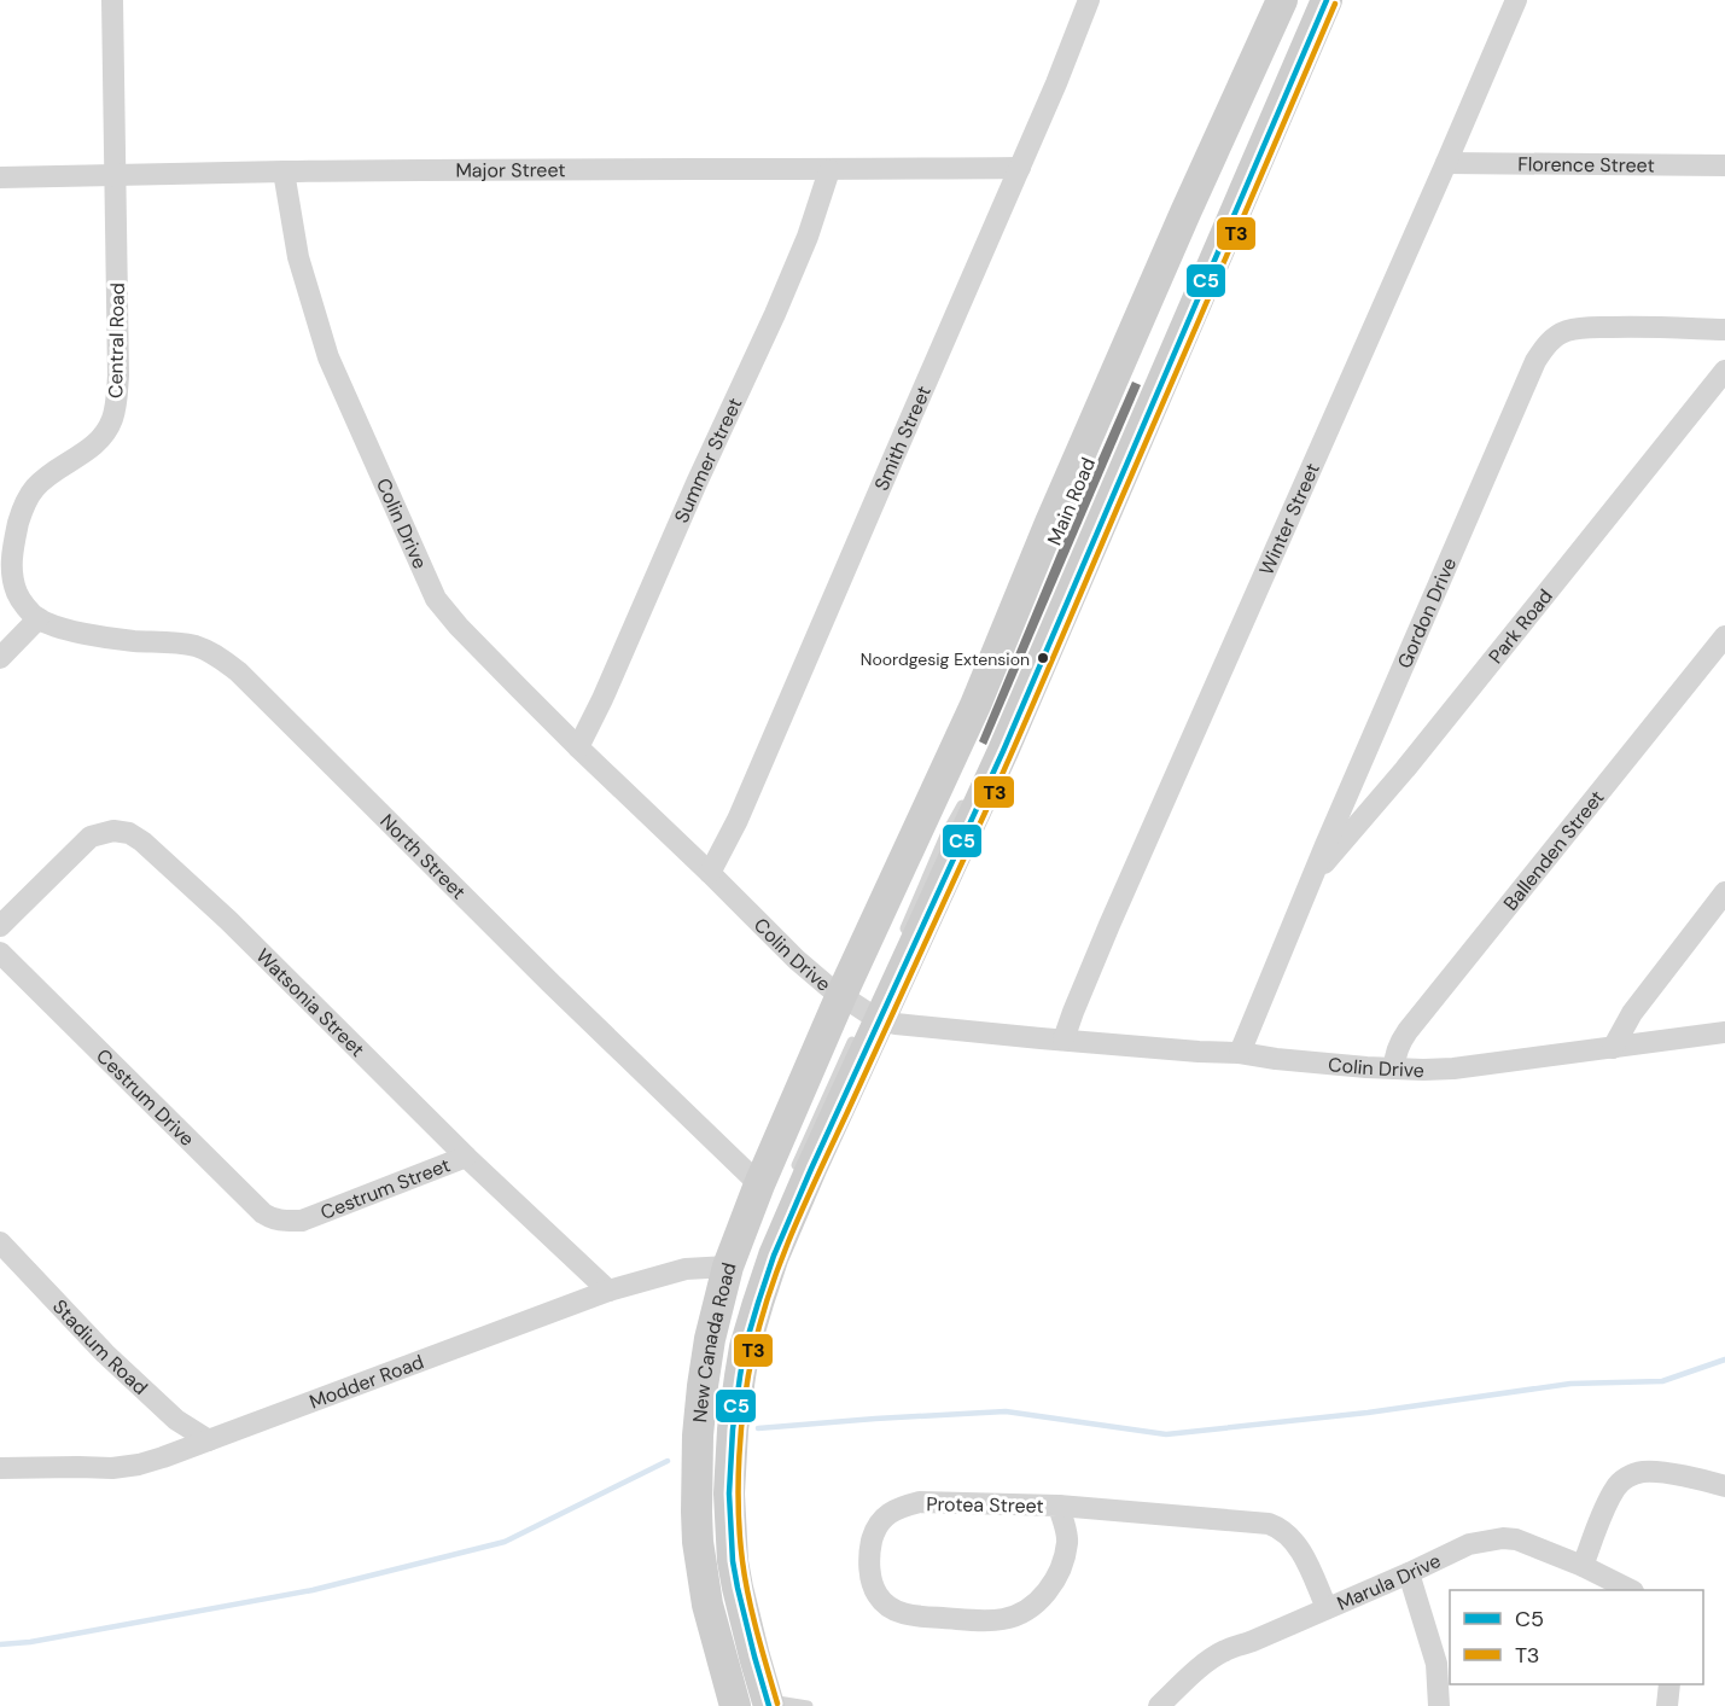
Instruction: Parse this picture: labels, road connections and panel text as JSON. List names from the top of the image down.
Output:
{
  "streets": {
    "main road": ["Main Road", "New Canada Road"],
    "street": [
      "Florence Street",
      "Major Street",
      "Central Road",
      "Smith Street",
      "Summer Street",
      "Winter Street",
      "Colin Drive",
      "Gordon Drive",
      "Park Road",
      "Ballenden Street",
      "North Street",
      "Watsonia Street",
      "Cestrum Drive",
      "Cestrum Street",
      "Stadium Road",
      "Modder Road",
      "Protea Street",
      "Marula Drive"
    ]
  },
  "crossings": [
    ["Florence Street", "Winter Street"],
    ["Major Street", "Central Road"],
    ["Major Street", "Smith Street"],
    ["Major Street", "Summer Street"],
    ["Major Street", "Colin Drive"],
    ["Central Road", "North Street"],
    ["Smith Street", "Colin Drive"],
    ["Summer Street", "Colin Drive"],
    ["Main Road", "Colin Drive"],
    ["Main Road", "New Canada Road"],
    ["Winter Street", "Colin Drive"],
    ["Colin Drive", "Gordon Drive"],
    ["Colin Drive", "Ballenden Street"],
    ["Colin Drive", "New Canada Road"],
    ["Gordon Drive", "Park Road"],
    ["North Street", "New Canada Road"],
    ["Watsonia Street", "Cestrum Street"],
    ["Watsonia Street", "Modder Road"],
    ["Cestrum Drive", "Cestrum Street"],
    ["New Canada Road", "Modder Road"],
    ["Stadium Road", "Modder Road"],
    ["Protea Street", "Marula Drive"]
  ],
  "places": ["Noordgesig Extension"],
  "lines": ["transit line C5", "transit line T3"],
  "legend": ["C5", "T3"]
}
